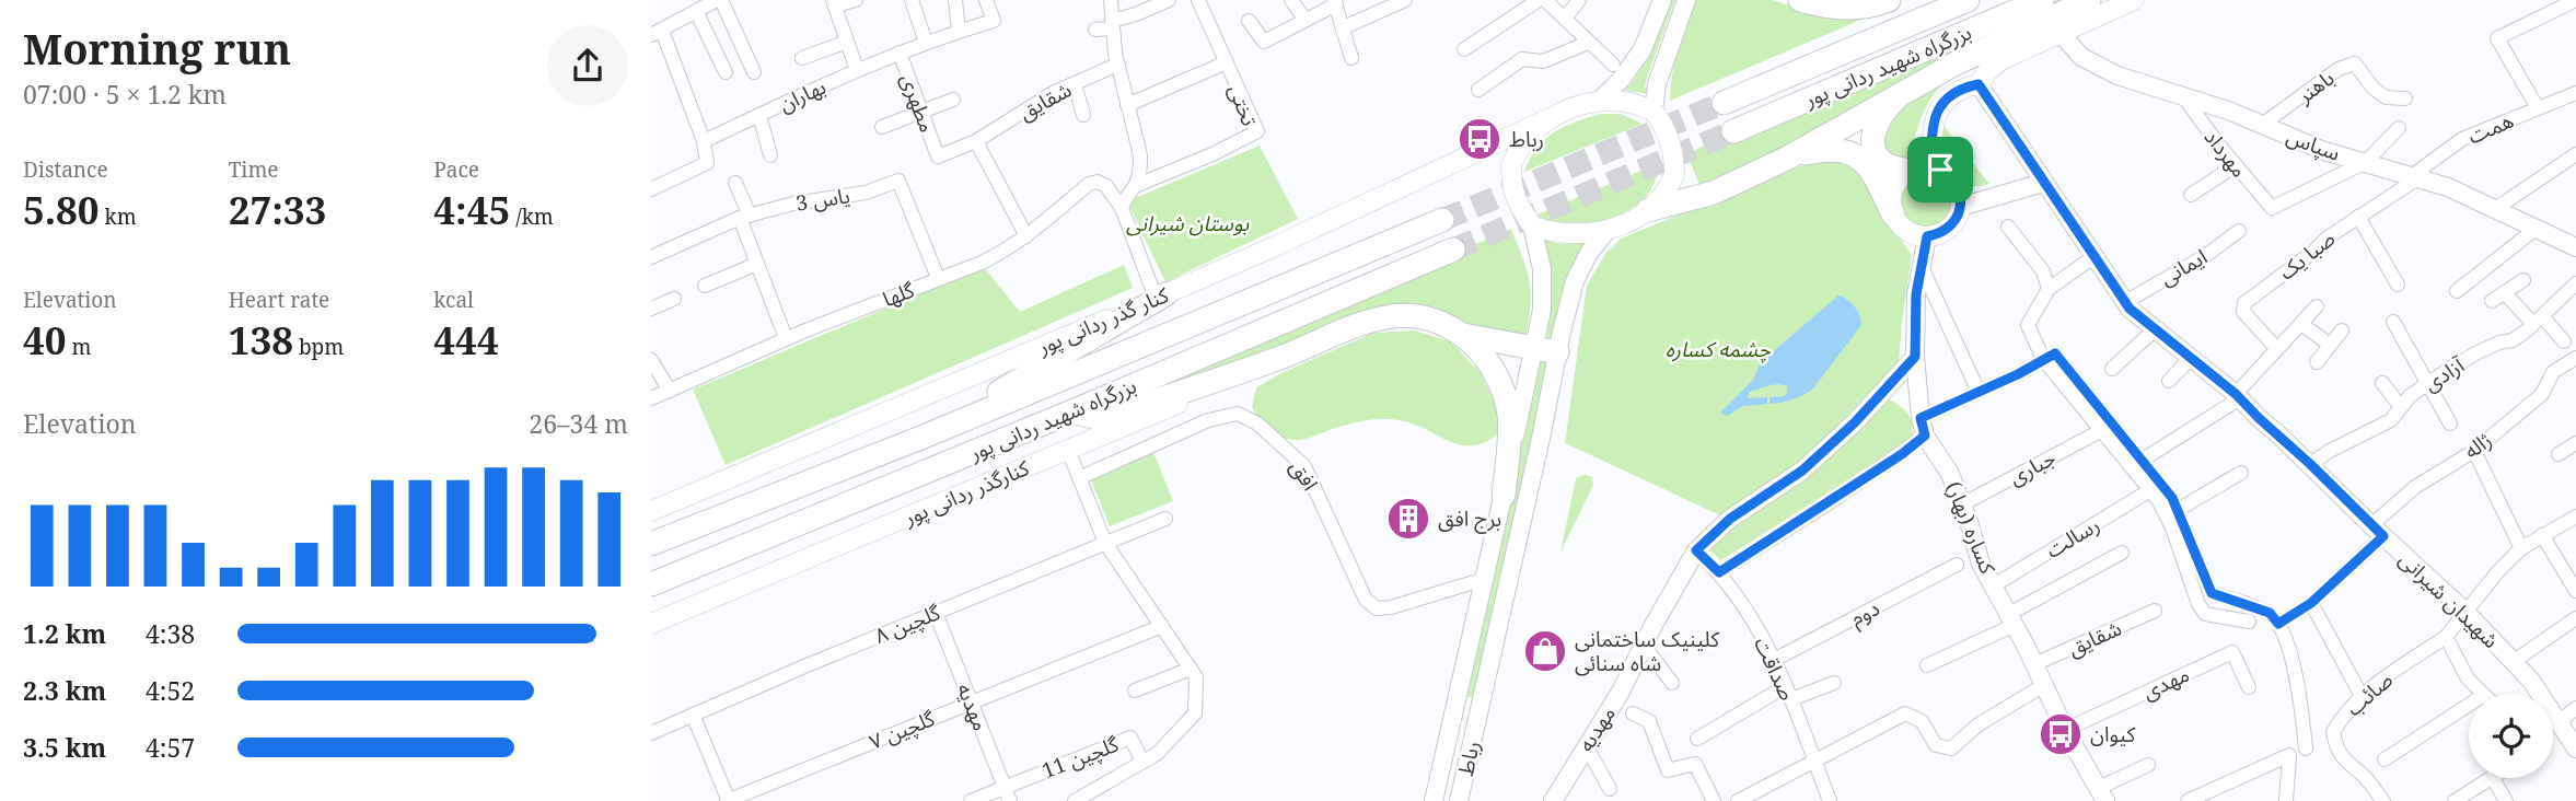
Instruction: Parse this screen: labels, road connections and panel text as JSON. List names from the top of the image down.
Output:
{
  "streets": {
    "highway": ["بزرگراه شهید ردانی پور"],
    "main road": ["کنار گذر ردانی پور", "کنارگذر ردانی پور"],
    "street": [
      "باهنر",
      "بهاران",
      "شقایق",
      "مطهری",
      "تختی",
      "همت",
      "سپاس",
      "مهرداد",
      "یاس 3",
      "صبا یک",
      "ایمانی",
      "گلها",
      "آزادی",
      "ژاله",
      "جباری",
      "افق",
      "کساره (بهار)",
      "رسالت",
      "شهیدان شیرانی",
      "دوم",
      "گلچین ۸",
      "صداقت",
      "مهدی",
      "صائب",
      "مهدیه",
      "گلچین ۷",
      "گلچین 11",
      "رباط"
    ]
  },
  "crossings": [
    ["باهنر", "سپاس"],
    ["بهاران", "مطهری"],
    ["شقایق", "مطهری"],
    ["شقایق", "کساره (بهار)"],
    ["همت", "سپاس"],
    ["همت", "صبا یک"],
    ["سپاس", "مهرداد"],
    ["سپاس", "صبا یک"],
    ["یاس 3", "گلها"],
    ["ایمانی", "شهیدان شیرانی"],
    ["کنار گذر ردانی پور", "رباط"],
    ["آزادی", "شهیدان شیرانی"],
    ["ژاله", "شهیدان شیرانی"],
    ["جباری", "کساره (بهار)"],
    ["افق", "رباط"],
    ["کساره (بهار)", "رسالت"],
    ["کساره (بهار)", "مهدی"],
    ["کساره (بهار)", "مهدیه"],
    ["شهیدان شیرانی", "صائب"],
    ["دوم", "صداقت"],
    ["گلچین ۸", "مهدیه"],
    ["صداقت", "مهدیه"],
    ["مهدیه", "گلچین ۷"],
    ["مهدیه", "گلچین 11"]
  ],
  "parks": ["بوستان شیرانی", "چشمه کساره"],
  "places": {
    "bus stop": ["رباط", "کیوان"],
    "building": ["برج افق"],
    "shop": ["کلینیک ساختمانی شاه سنائی"]
  },
  "page": {
    "heading": ["Morning run", "07:00 · 5 × 1.2 km"],
    "stats": [
      ["Distance", "5.80 km"],
      ["Time", "27:33"],
      ["Pace", "4:45 /km"],
      ["Elevation", "40 m"],
      ["Heart rate", "138 bpm"],
      ["kcal", "444"]
    ],
    "chart": ["Elevation", "26–34 m"],
    "list": [
      {
        "name": "1.2 km",
        "note": "4:38"
      },
      {
        "name": "2.3 km",
        "note": "4:52"
      },
      {
        "name": "3.5 km",
        "note": "4:57"
      }
    ]
  }
}
